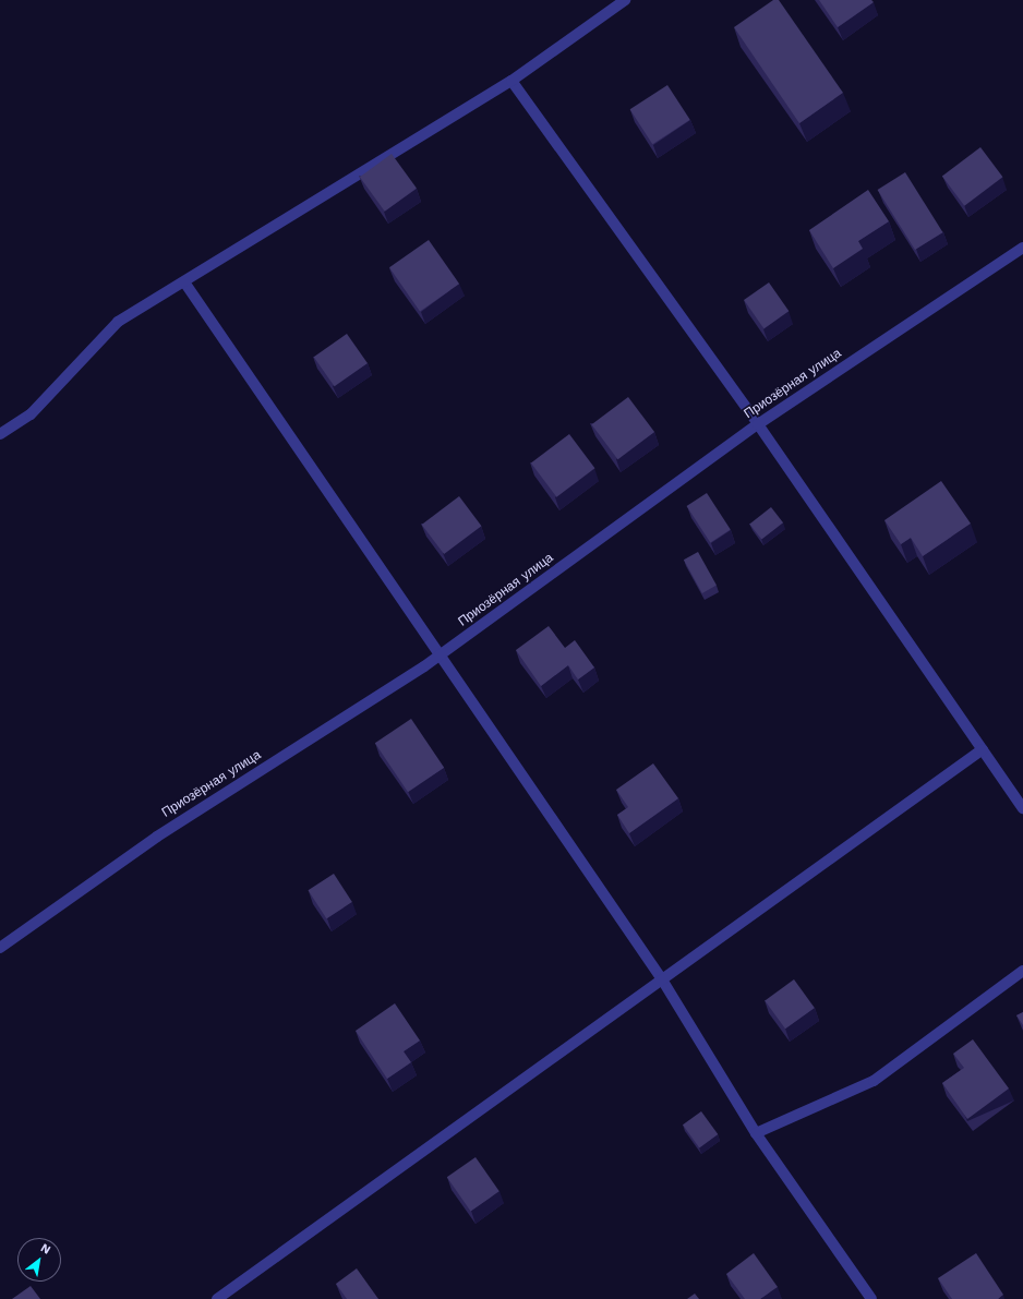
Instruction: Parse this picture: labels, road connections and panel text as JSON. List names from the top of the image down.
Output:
{
  "streets": {
    "street": ["Приозёрная улица"]
  },
  "north": "top right"
}
